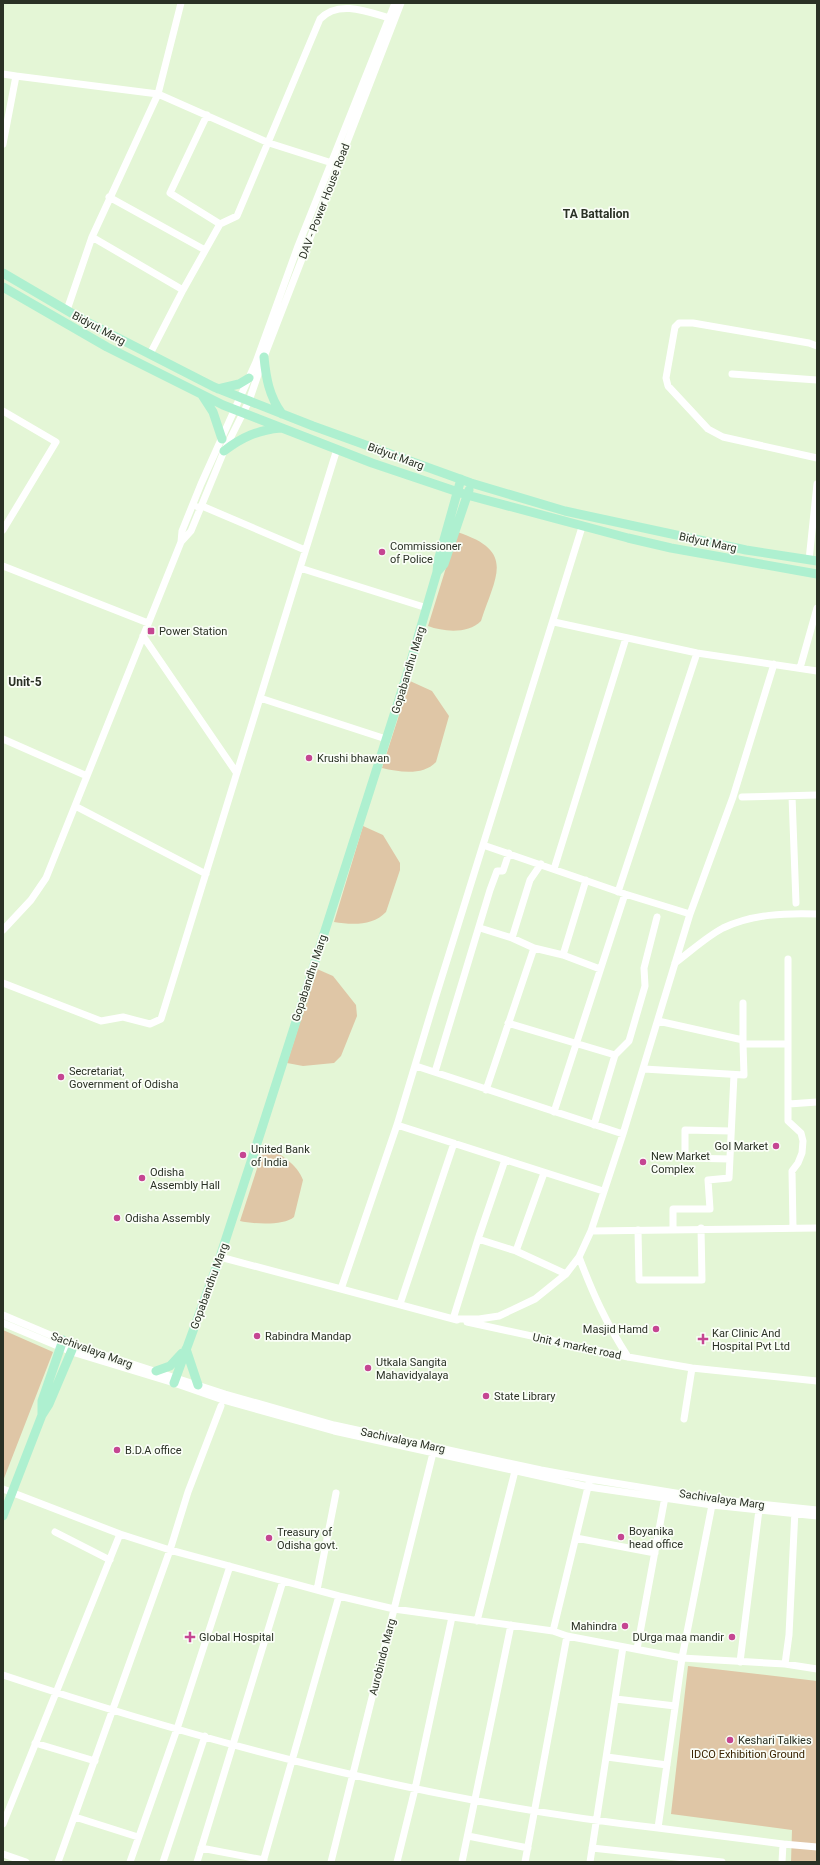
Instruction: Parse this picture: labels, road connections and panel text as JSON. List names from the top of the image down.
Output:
{
  "streets": {
    "main road": ["Bidyut Marg", "Gopabandhu Marg"],
    "street": [
      "DAV - Power House Road",
      "Unit 4 market road",
      "Sachivalaya Marg",
      "Aurobindo Marg"
    ]
  },
  "crossings": [
    ["DAV - Power House Road", "Bidyut Marg"],
    ["Bidyut Marg", "Gopabandhu Marg"],
    ["Gopabandhu Marg", "Unit 4 market road"],
    ["Gopabandhu Marg", "Sachivalaya Marg"],
    ["Sachivalaya Marg", "Aurobindo Marg"]
  ],
  "districts": ["TA Battalion", "Unit-5"],
  "parks": ["IDCO Exhibition Ground"],
  "places": {
    "other": [
      "Commissioner of Police",
      "Krushi bhawan",
      "Secretariat, Government of Odisha",
      "Gol Market",
      "United Bank of India",
      "New Market Complex",
      "Odisha Assembly Hall",
      "Odisha Assembly",
      "Masjid Hamd",
      "Rabindra Mandap",
      "Utkala Sangita Mahavidyalaya",
      "State Library",
      "B.D.A office",
      "Boyanika head office",
      "Treasury of Odisha govt.",
      "Mahindra",
      "DUrga maa mandir",
      "Keshari Talkies"
    ],
    "transit": ["Power Station"],
    "health": ["Kar Clinic And Hospital Pvt Ltd", "Global Hospital"]
  }
}
